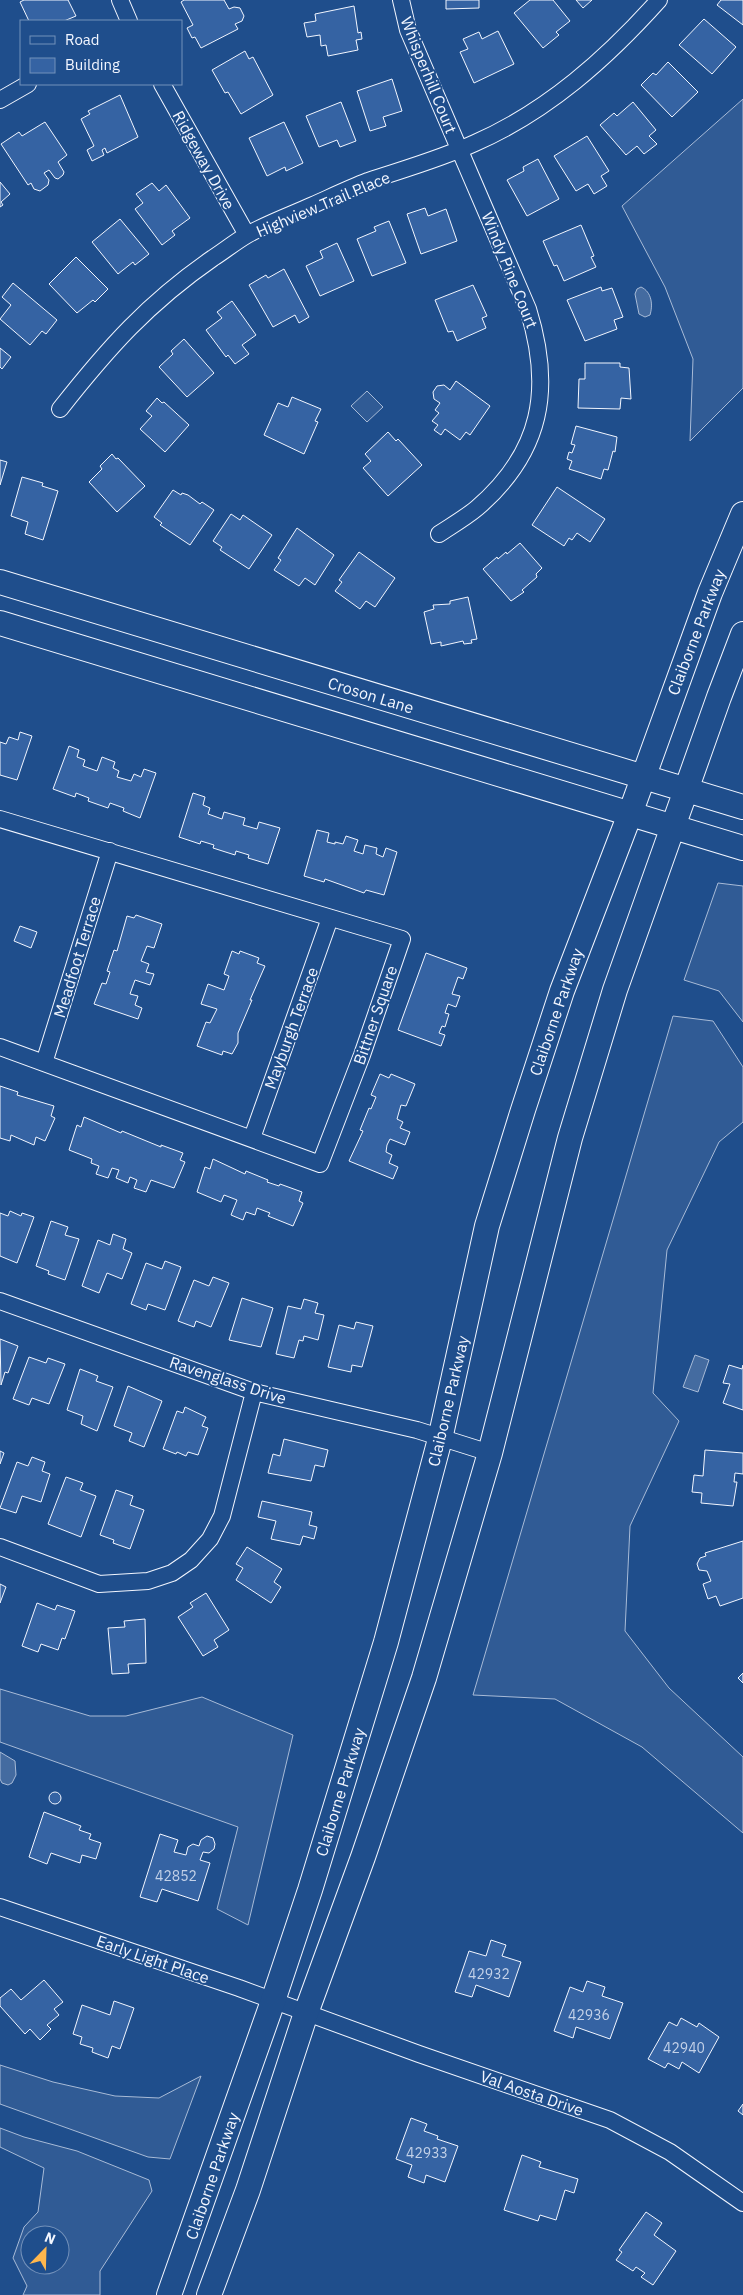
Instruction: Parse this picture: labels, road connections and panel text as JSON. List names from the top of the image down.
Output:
{
  "streets": {
    "main road": ["Claiborne Parkway", "Croson Lane"],
    "street": [
      "Whisperhill Court",
      "Ridgeway Drive",
      "Highview Trail Place",
      "Windy Pine Court",
      "Meadfoot Terrace",
      "Bittner Square",
      "Mayburgh Terrace",
      "Ravenglass Drive",
      "Early Light Place",
      "Val Aosta Drive"
    ]
  },
  "crossings": [
    ["Whisperhill Court", "Highview Trail Place"],
    ["Whisperhill Court", "Windy Pine Court"],
    ["Ridgeway Drive", "Highview Trail Place"],
    ["Highview Trail Place", "Windy Pine Court"],
    ["Claiborne Parkway", "Croson Lane"],
    ["Claiborne Parkway", "Ravenglass Drive"],
    ["Claiborne Parkway", "Early Light Place"],
    ["Meadfoot Terrace", "Bittner Square"],
    ["Bittner Square", "Mayburgh Terrace"],
    ["Early Light Place", "Val Aosta Drive"]
  ],
  "house_numbers": [
    "42852",
    "42932",
    "42936",
    "42940",
    "42933"
  ],
  "legend": ["Road", "Building"],
  "north": "top right"
}
